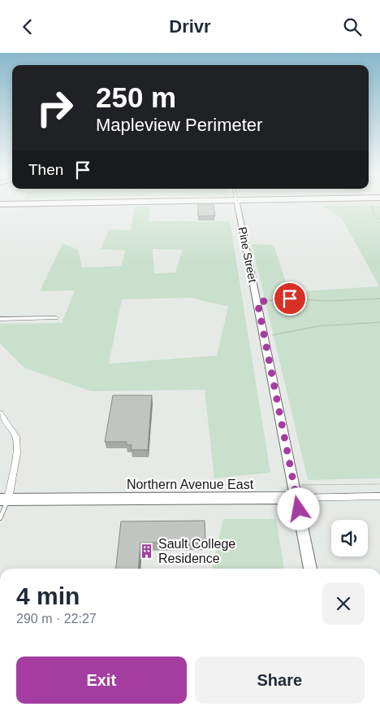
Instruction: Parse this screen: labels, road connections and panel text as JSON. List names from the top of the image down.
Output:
{
  "streets": {
    "street": ["Pine Street", "Northern Avenue East"]
  },
  "crossings": [
    ["Pine Street", "Northern Avenue East"]
  ],
  "places": {
    "building": ["Sault College Residence"]
  },
  "page": {
    "header": "Drivr",
    "turn": ["250 m", "Mapleview Perimeter"],
    "then": "Then",
    "heading": ["4 min", "290 m · 22:27"],
    "buttons": ["Exit", "Share"]
  }
}
